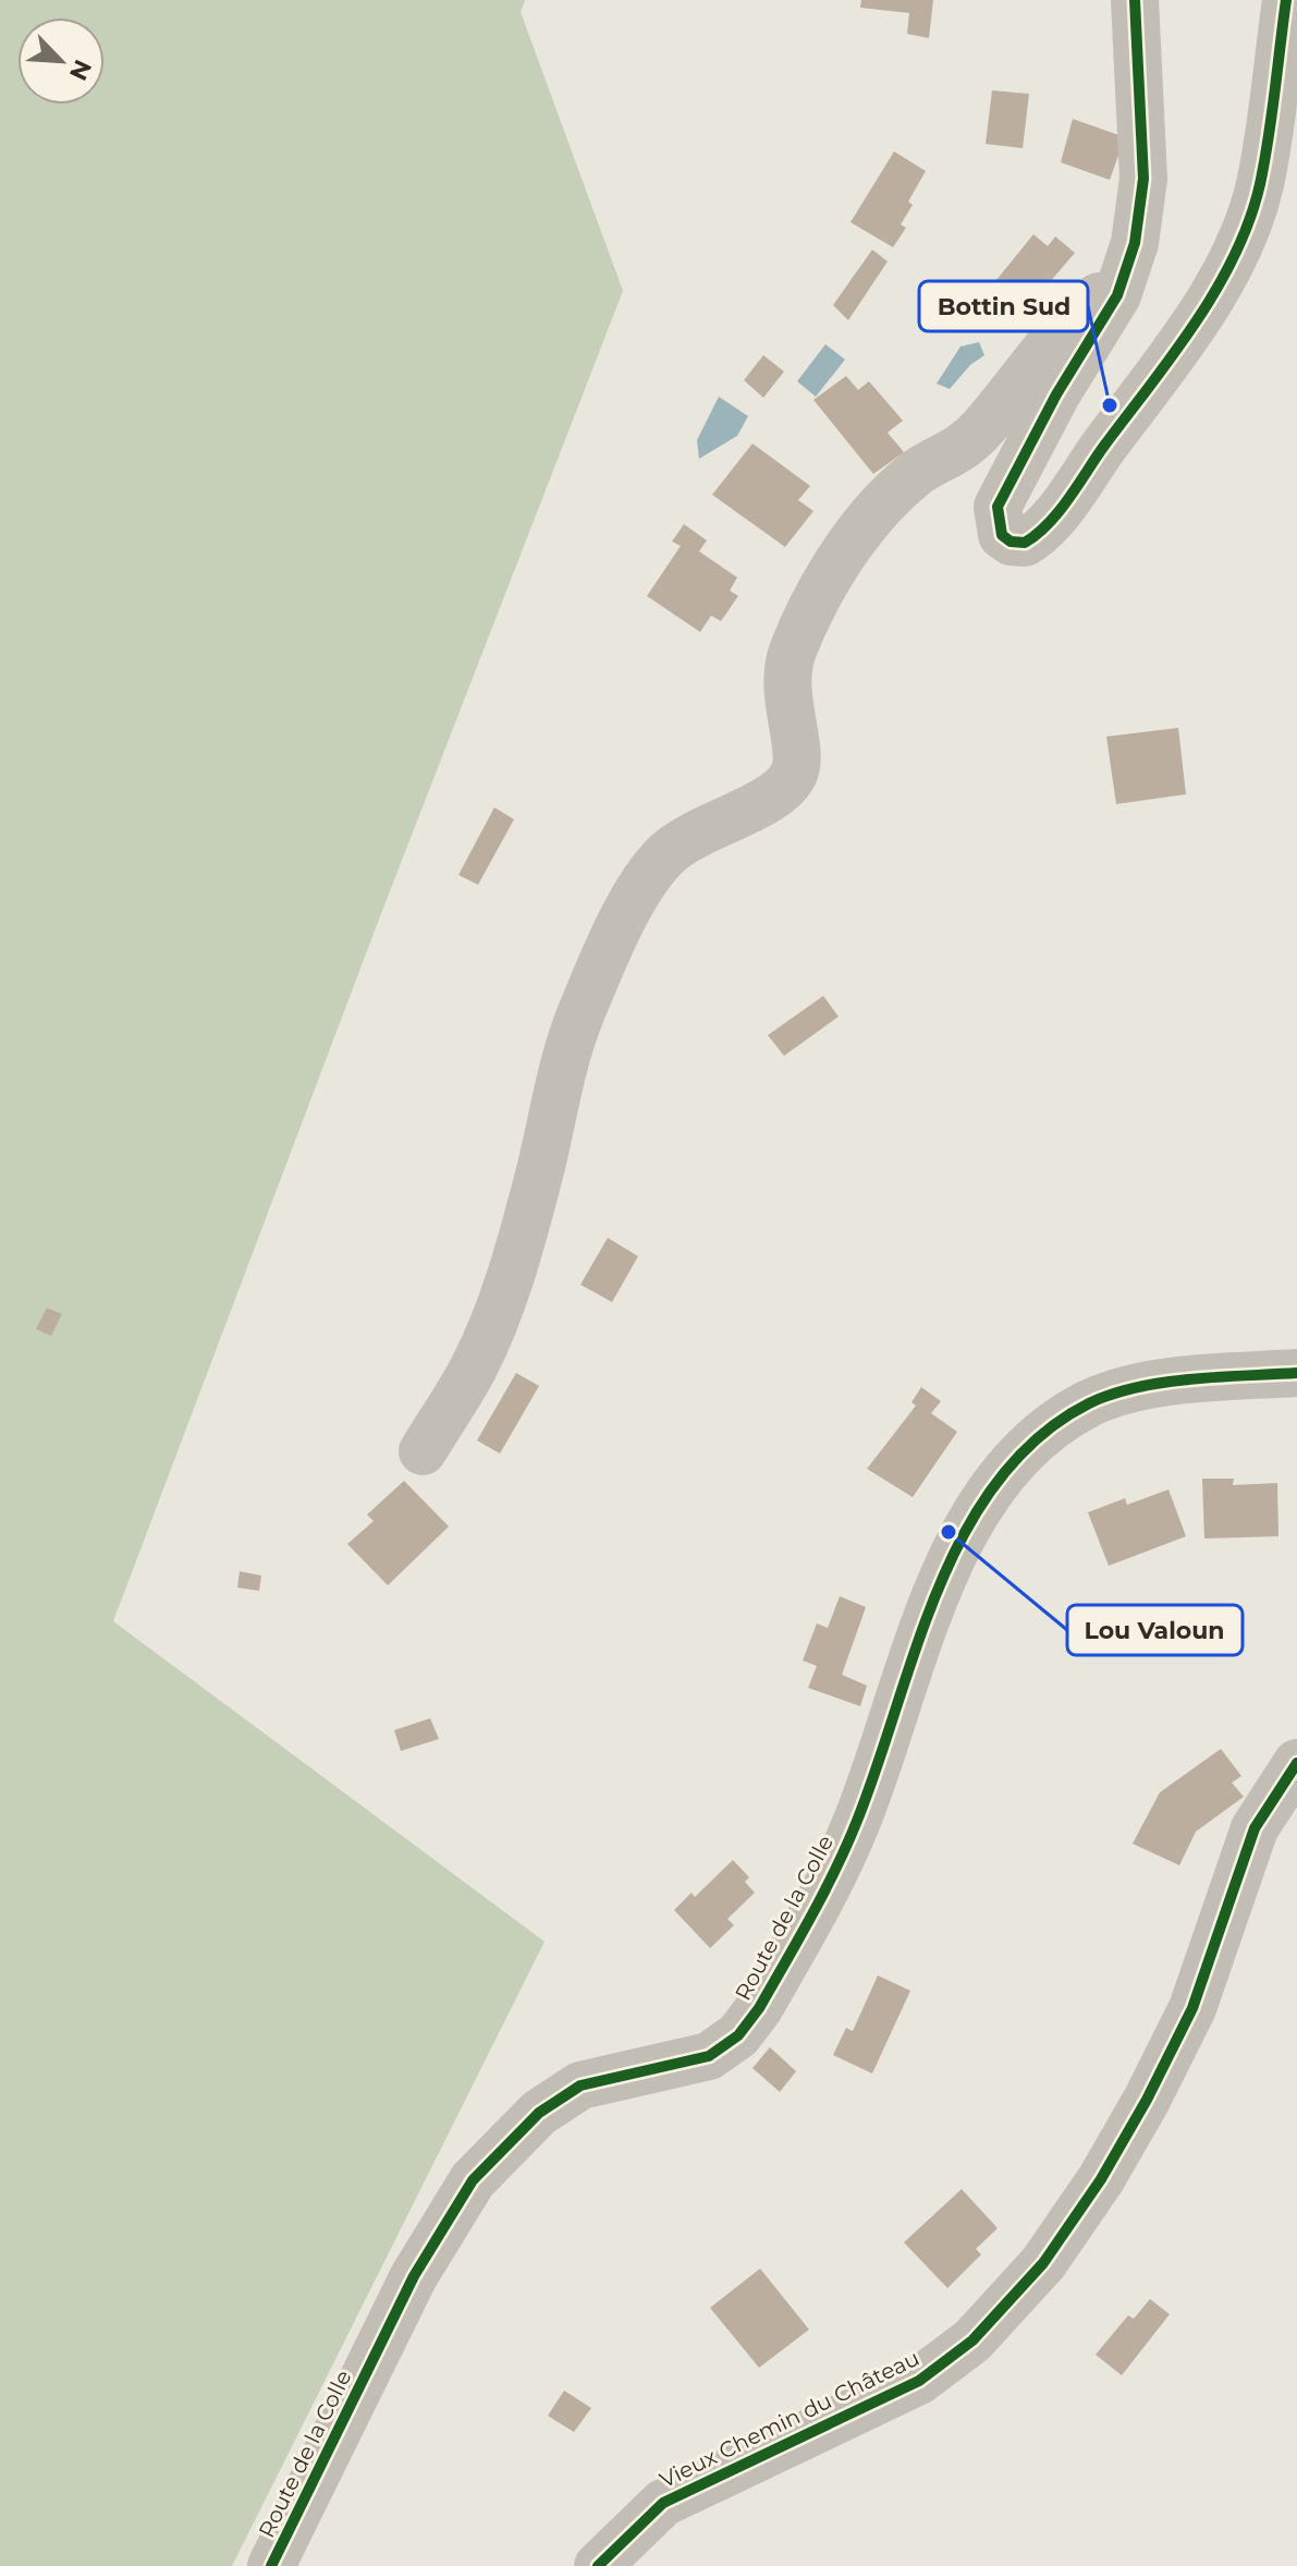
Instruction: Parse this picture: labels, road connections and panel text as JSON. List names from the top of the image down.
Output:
{
  "streets": {
    "street": ["Route de la Colle", "Vieux Chemin du Château"]
  },
  "places": ["Bottin Sud", "Lou Valoun"],
  "north": "bottom right"
}
